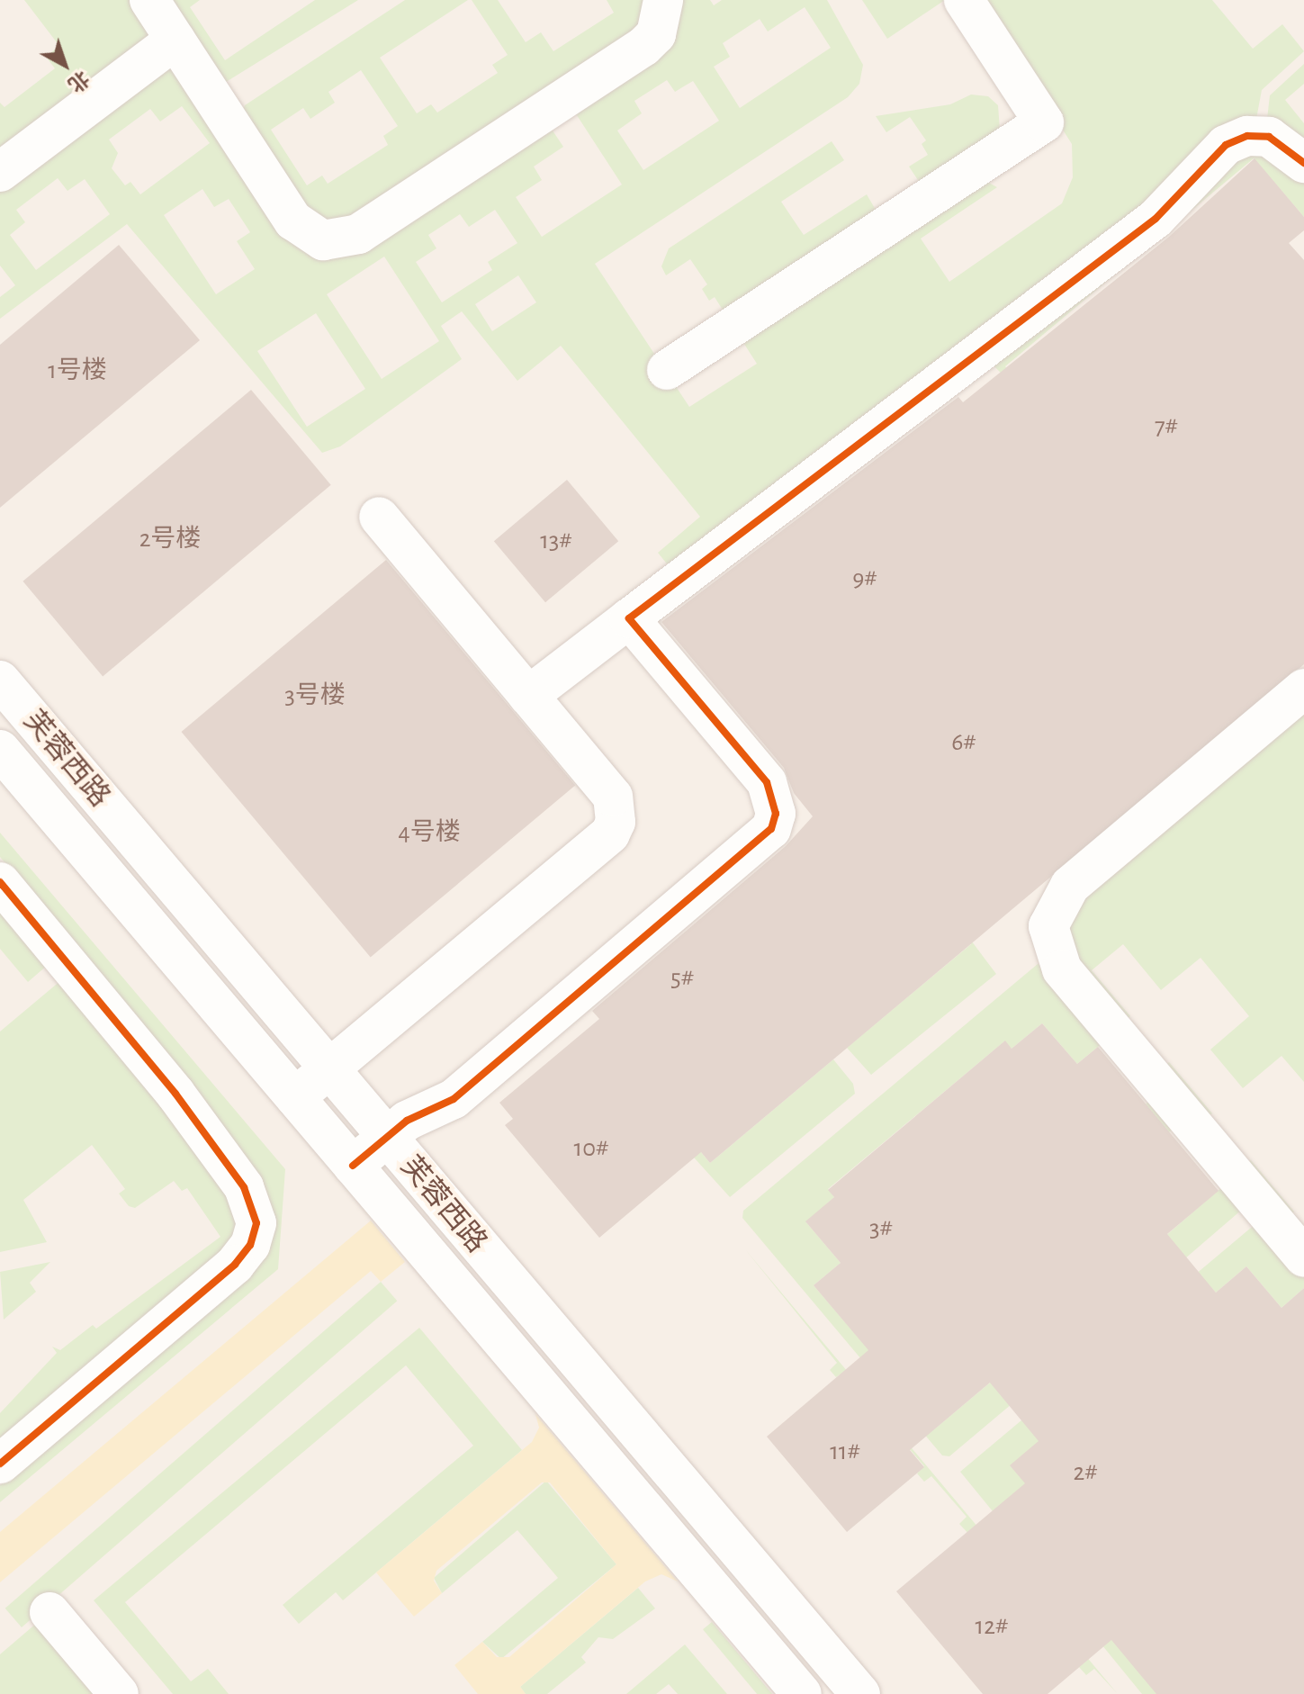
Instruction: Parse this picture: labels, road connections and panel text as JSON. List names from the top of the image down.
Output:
{
  "streets": {
    "street": ["芙蓉西路"]
  },
  "house_numbers": [
    "1号楼",
    "7#",
    "2号楼",
    "13#",
    "9#",
    "3号楼",
    "6#",
    "4号楼",
    "5#",
    "10#",
    "3#",
    "11#",
    "2#",
    "12#"
  ],
  "north": "bottom right"
}
